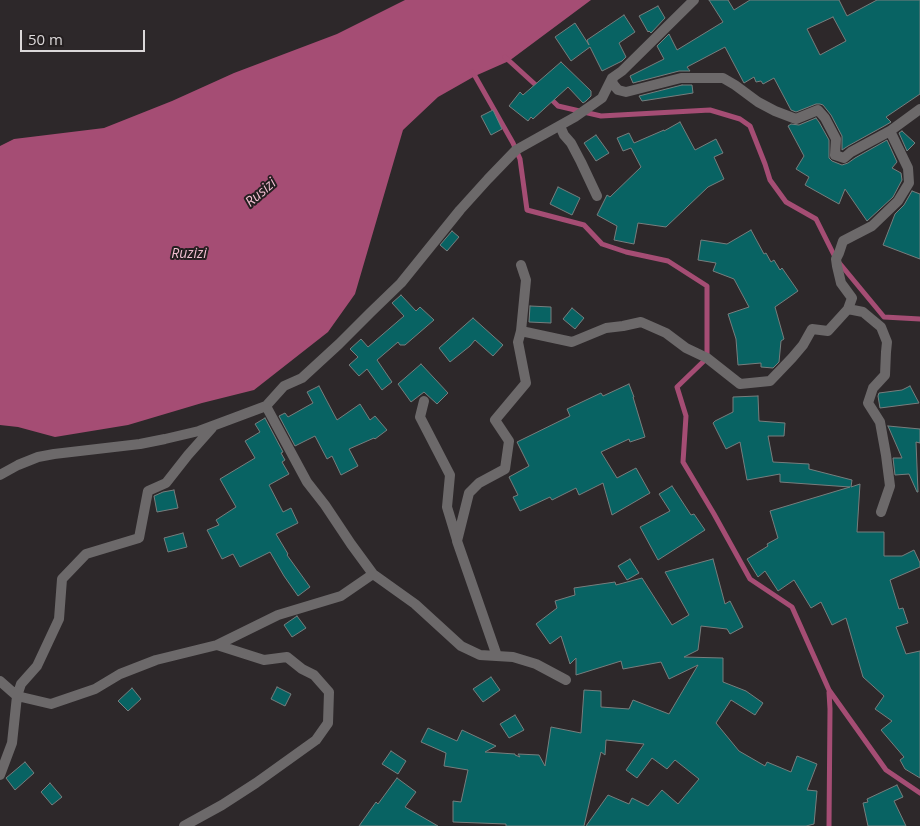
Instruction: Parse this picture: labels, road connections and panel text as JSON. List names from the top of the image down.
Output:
{
  "water": ["Rusizi", "Ruzizi"],
  "scale_bar": "50 m"
}
